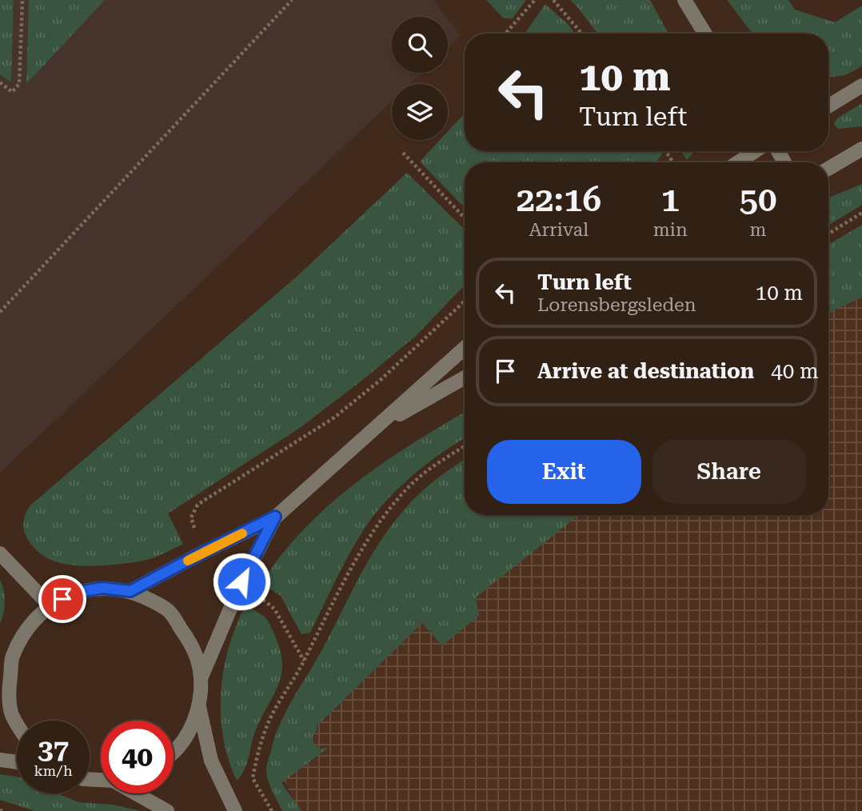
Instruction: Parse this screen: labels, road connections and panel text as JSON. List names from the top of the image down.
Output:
{
  "page": {
    "turn": ["10 m", "Turn left"],
    "eta": [
      "22:16",
      "Arrival",
      "1",
      "min",
      "50",
      "m"
    ],
    "list": [
      {
        "name": "Turn left",
        "note": "Lorensbergsleden",
        "value": "10 m"
      },
      {
        "name": "Arrive at destination",
        "value": "40 m"
      }
    ],
    "buttons": ["Exit", "Share"],
    "speed": "37 km/h",
    "limit": "40"
  }
}
